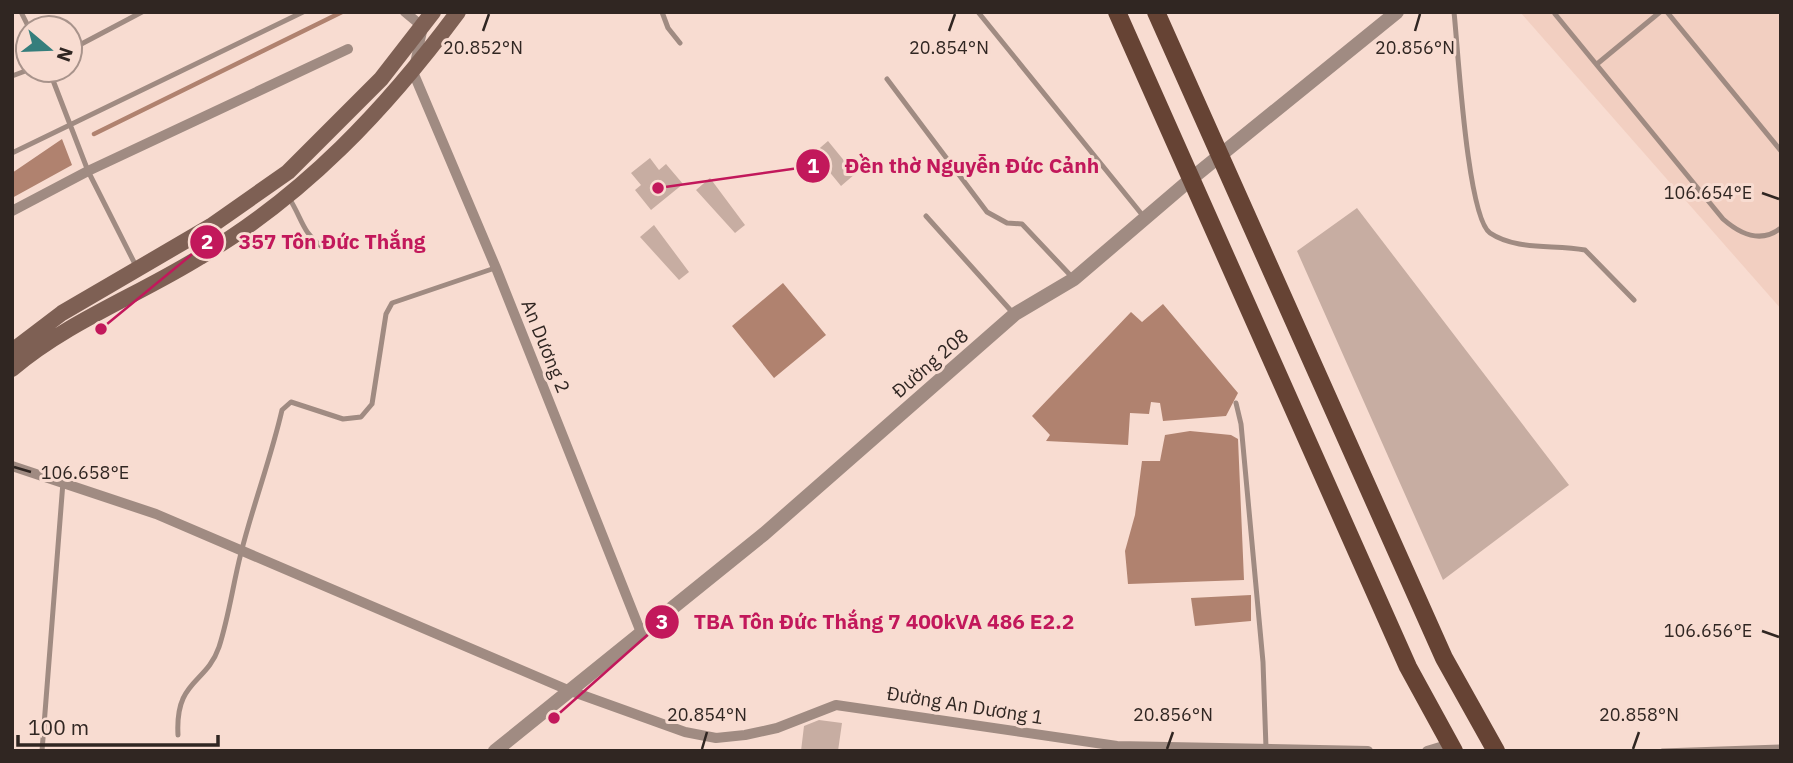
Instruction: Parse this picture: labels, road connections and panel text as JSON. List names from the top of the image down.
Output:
{
  "streets": {
    "street": ["An Dương 2", "Đường 208", "Đường An Dương 1"]
  },
  "crossings": [
    ["An Dương 2", "Đường 208"],
    ["Đường 208", "Đường An Dương 1"]
  ],
  "places": ["Đền thờ Nguyễn Đức Cảnh", "357 Tôn Đức Thắng", "TBA Tôn Đức Thắng 7 400kVA 486 E2.2"],
  "scale_bar": "100 m",
  "north": "right",
  "coordinates": [
    "20.852°N",
    "20.854°N",
    "20.856°N",
    "106.654°E",
    "106.658°E",
    "106.656°E",
    "20.858°N"
  ]
}
